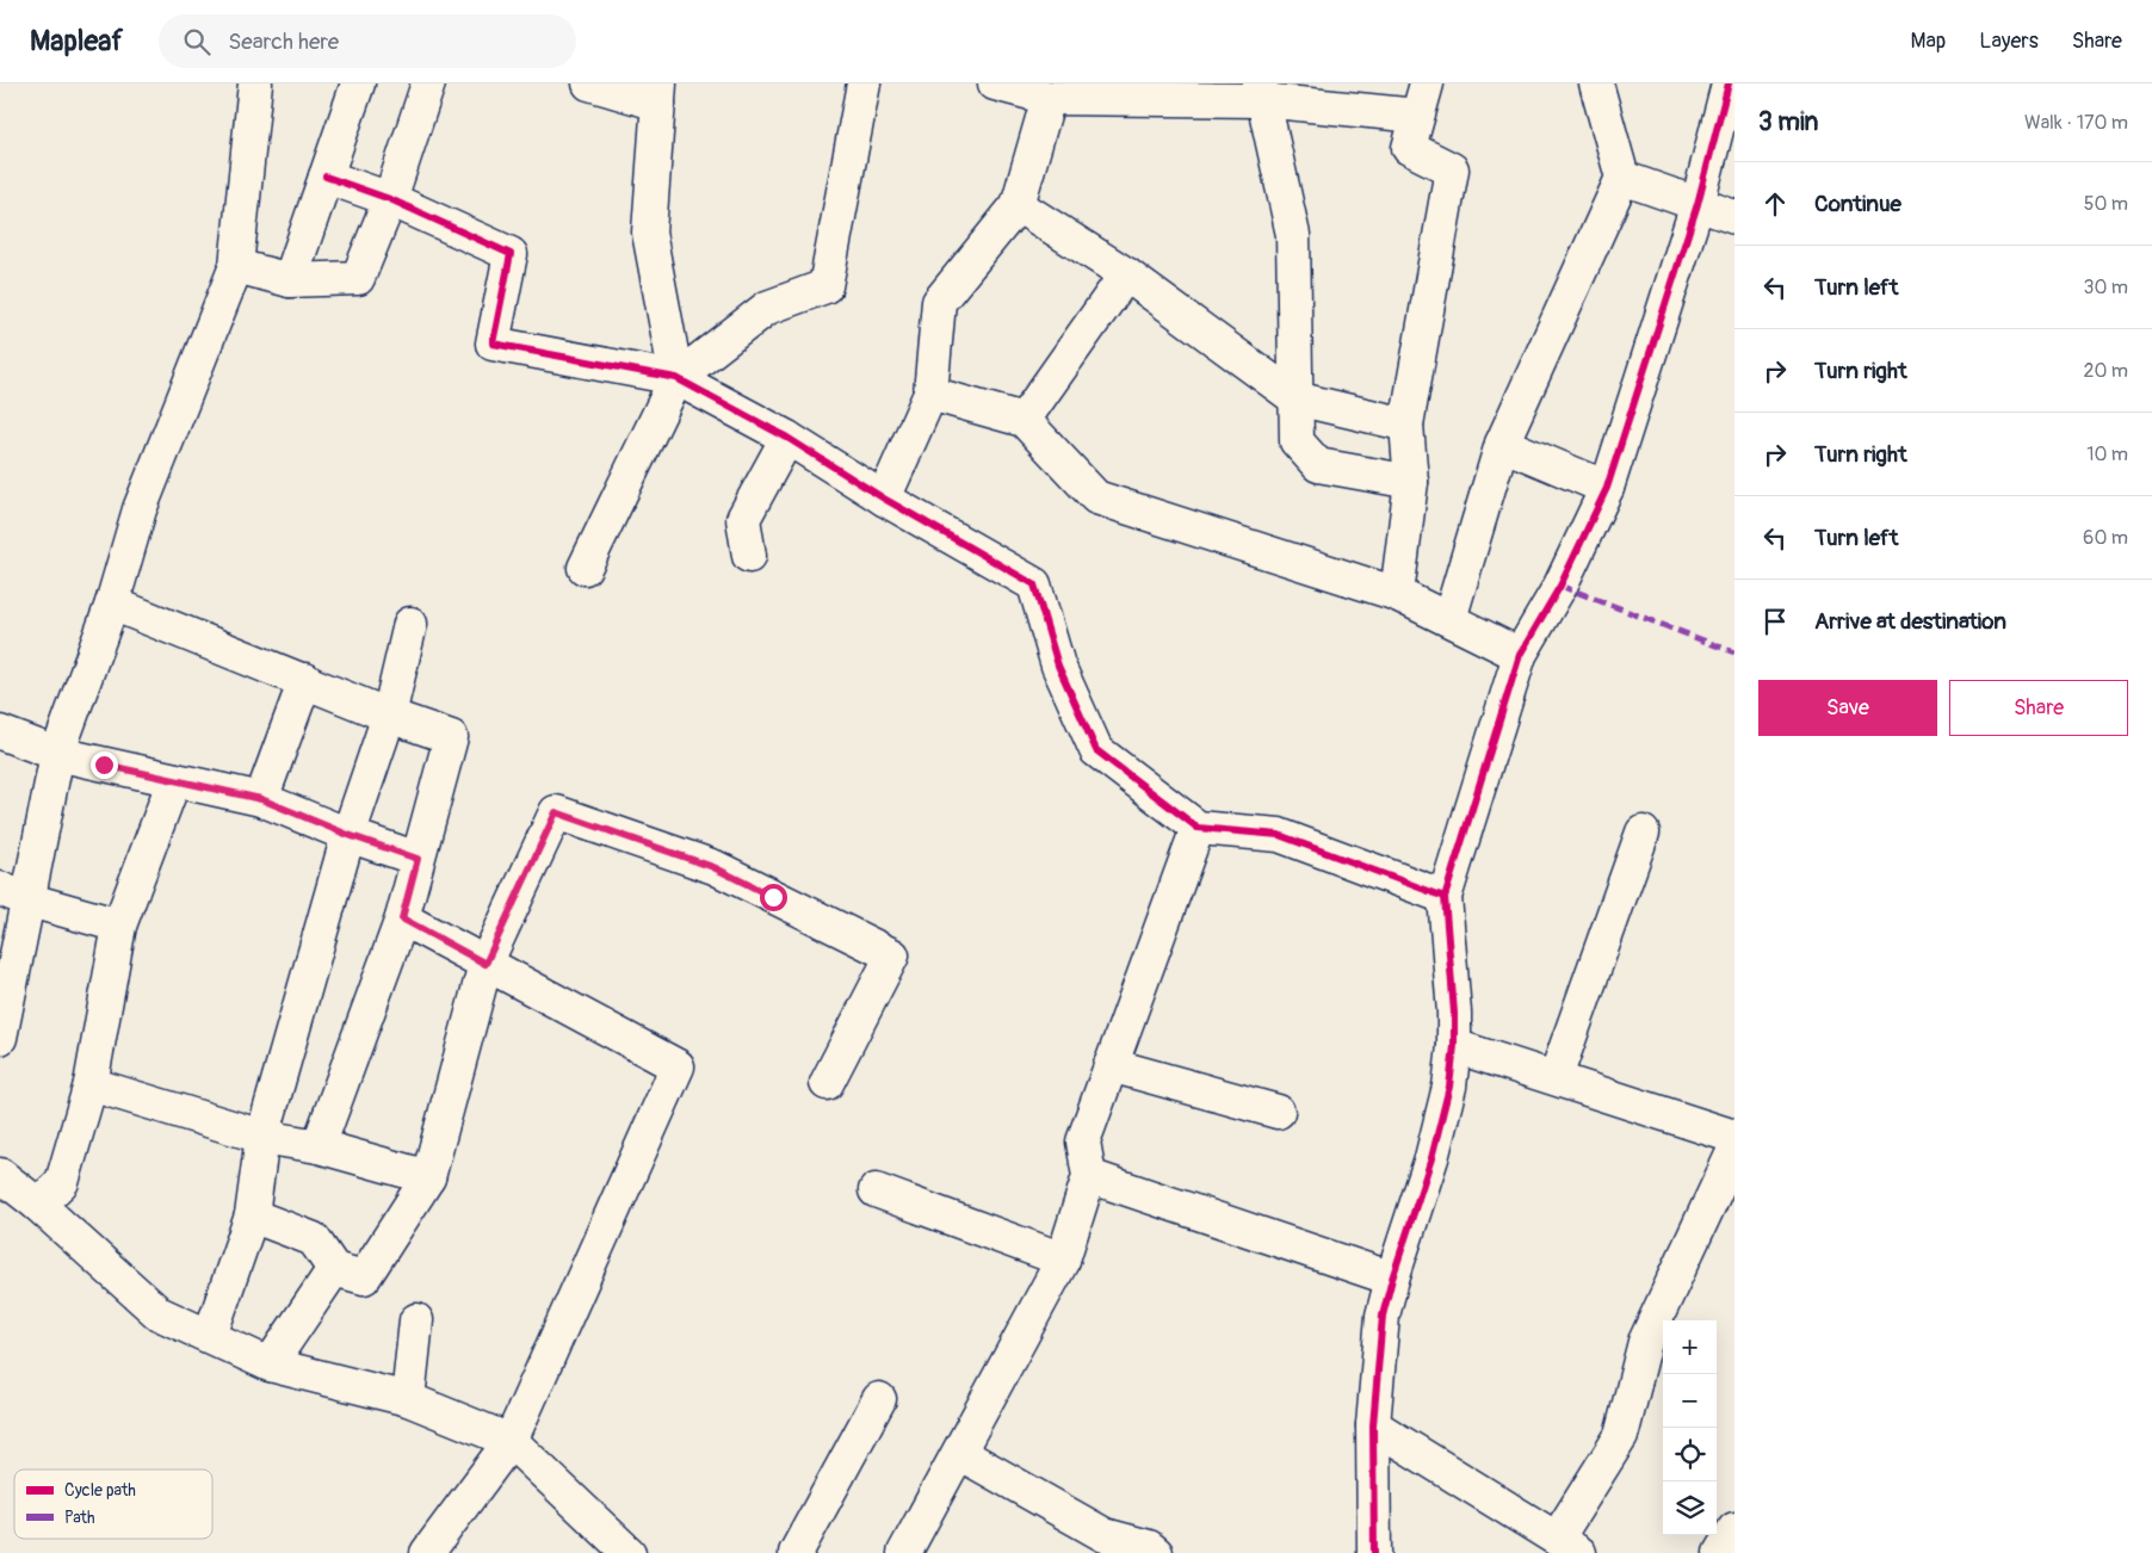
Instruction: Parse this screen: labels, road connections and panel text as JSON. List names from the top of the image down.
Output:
{
  "legend": ["Cycle path", "Path"],
  "page": {
    "header": "Mapleaf",
    "search": "Search here",
    "nav": ["Map", "Layers", "Share"],
    "heading": ["3 min", "Walk · 170 m"],
    "list": [
      ["Continue", "50 m"],
      ["Turn left", "30 m"],
      ["Turn right", "20 m"],
      ["Turn right", "10 m"],
      ["Turn left", "60 m"],
      "Arrive at destination"
    ],
    "buttons": ["Save", "Share"],
    "map_buttons": ["+", "−"]
  }
}
